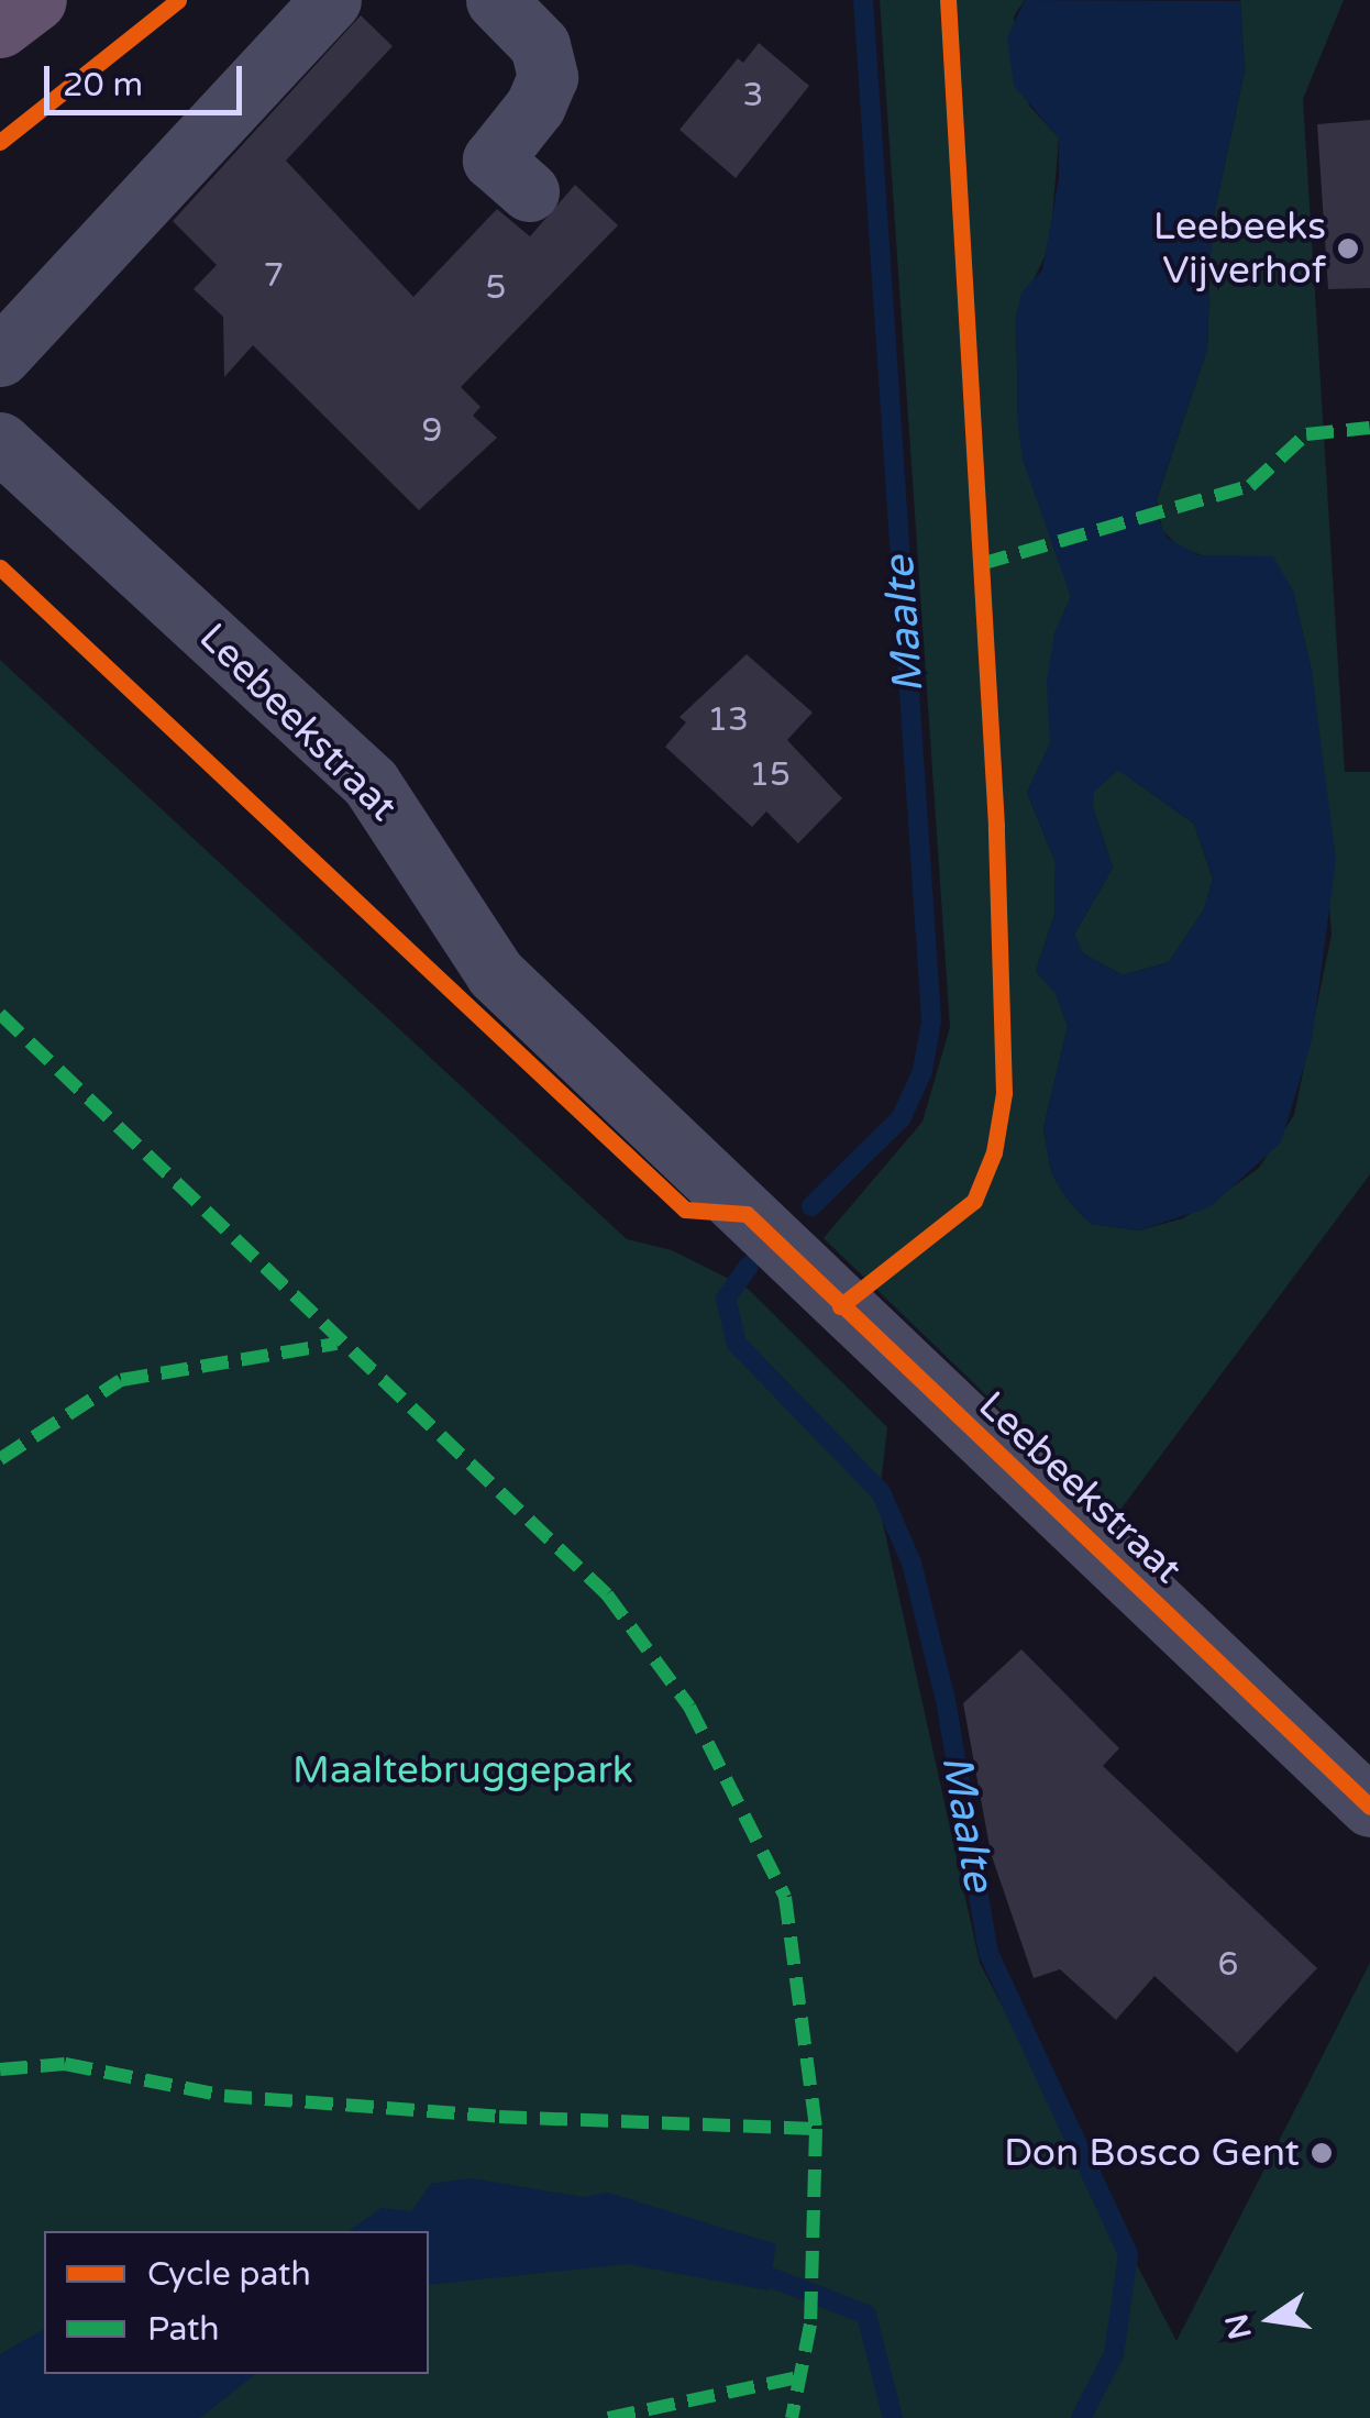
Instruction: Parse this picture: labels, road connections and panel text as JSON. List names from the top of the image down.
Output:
{
  "streets": {
    "street": ["Leebeekstraat"]
  },
  "water": ["Maalte"],
  "parks": ["Maaltebruggepark"],
  "places": ["Leebeeks Vijverhof", "Don Bosco Gent"],
  "house_numbers": [
    "3",
    "7",
    "5",
    "9",
    "13",
    "15",
    "6"
  ],
  "legend": ["Cycle path", "Path"],
  "scale_bar": "20 m",
  "north": "left"
}
